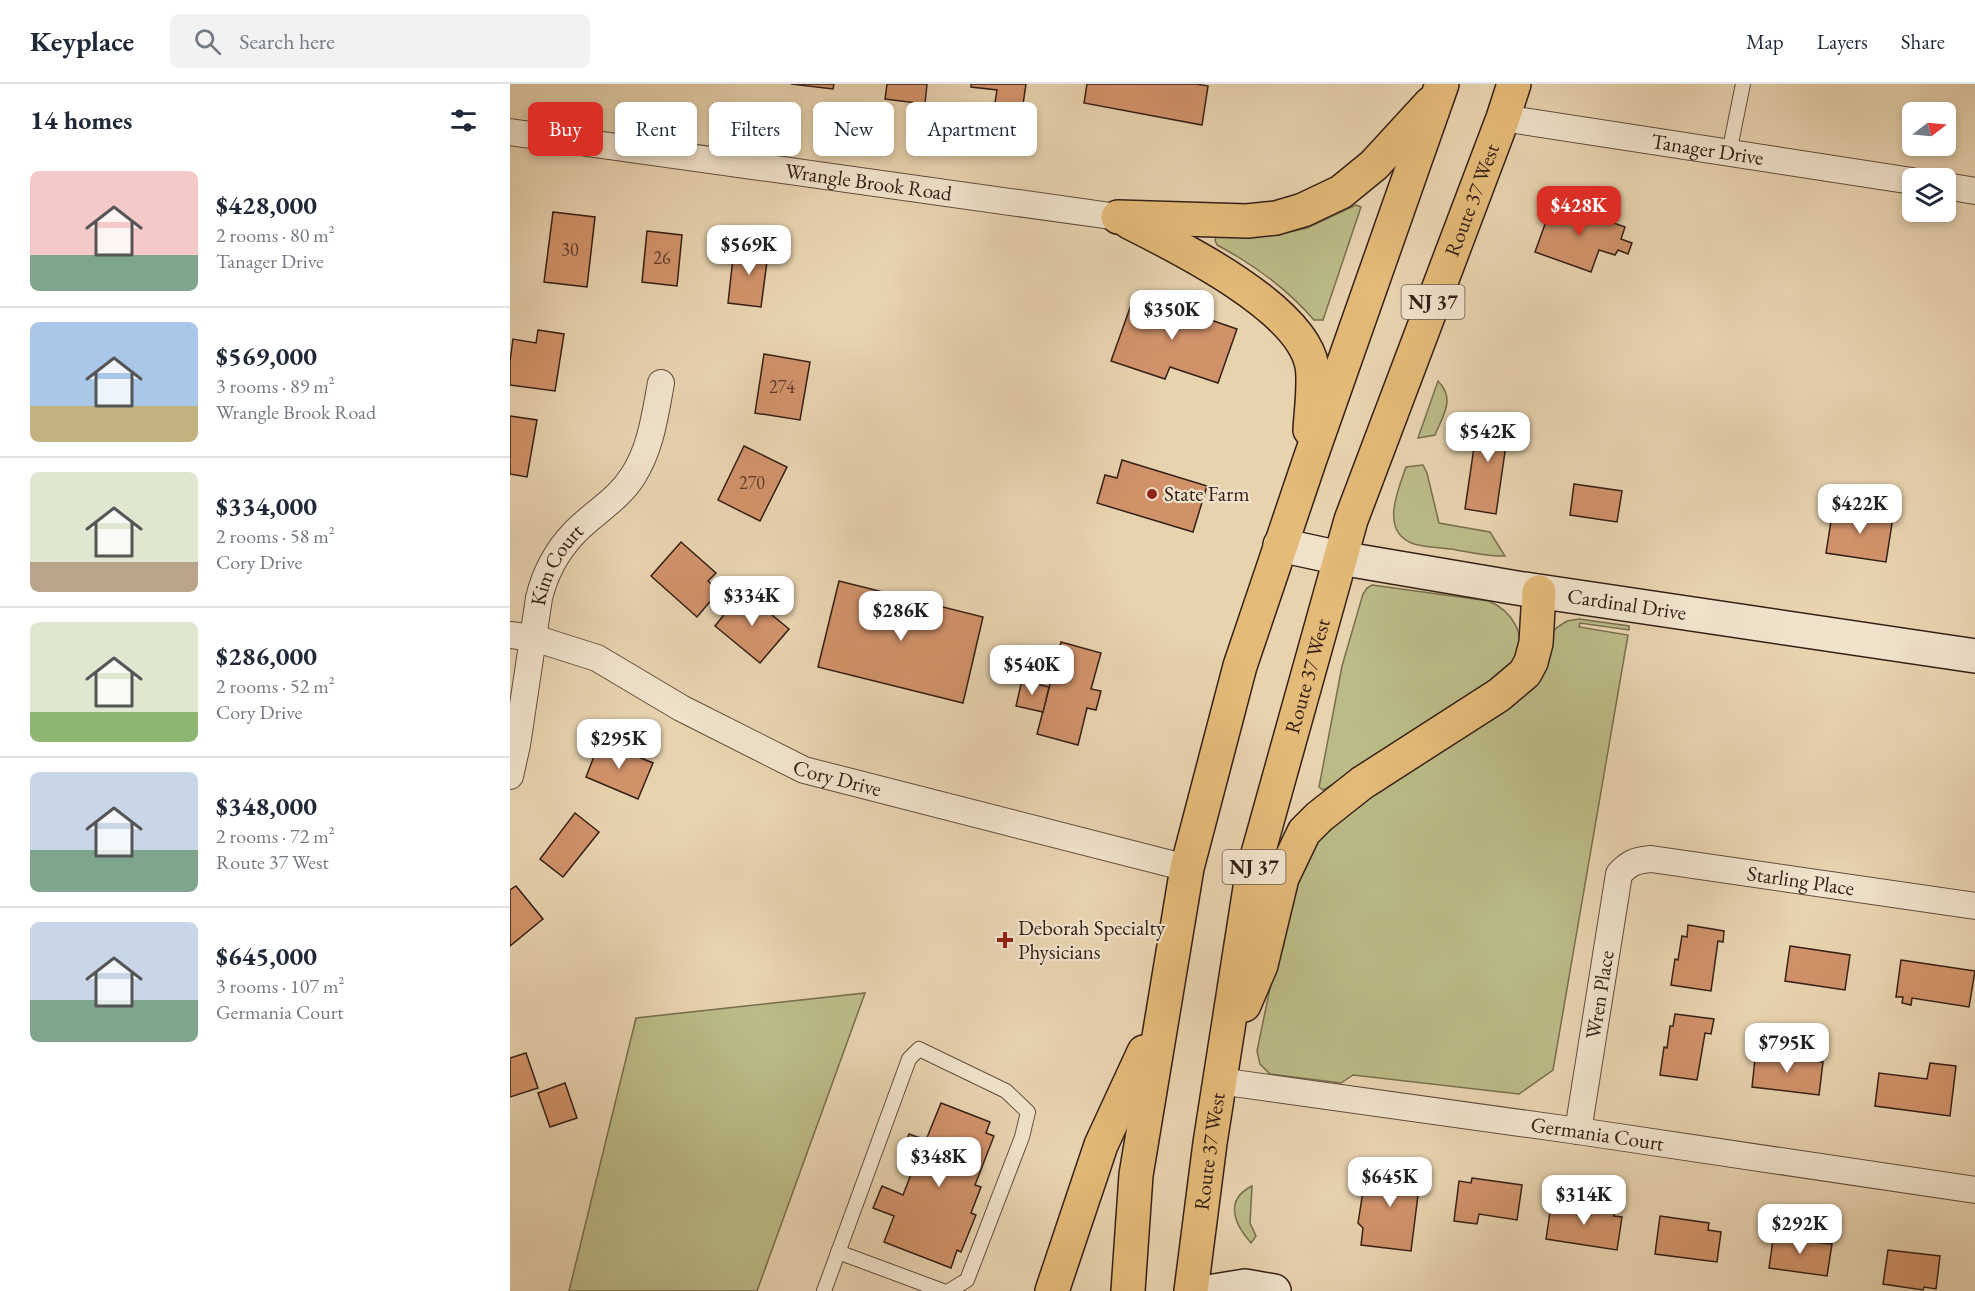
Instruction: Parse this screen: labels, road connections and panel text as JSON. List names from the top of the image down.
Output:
{
  "streets": {
    "highway": ["Route 37 West", "NJ 37"],
    "street": [
      "Tanager Drive",
      "Wrangle Brook Road",
      "Kim Court",
      "Cardinal Drive",
      "Cory Drive",
      "Starling Place",
      "Wren Place",
      "Germania Court"
    ]
  },
  "crossings": [
    ["Tanager Drive", "Route 37 West"],
    ["Route 37 West", "Cardinal Drive"],
    ["Route 37 West", "Germania Court"],
    ["NJ 37", "Cardinal Drive"],
    ["NJ 37", "Cory Drive"],
    ["Kim Court", "Cory Drive"],
    ["Starling Place", "Wren Place"],
    ["Wren Place", "Germania Court"]
  ],
  "places": {
    "other": ["State Farm"],
    "health": ["Deborah Specialty Physicians"]
  },
  "house_numbers": [
    "30",
    "26",
    "274",
    "270"
  ],
  "north": "right",
  "page": {
    "header": "Keyplace",
    "search": "Search here",
    "nav": ["Map", "Layers", "Share"],
    "heading": "14 homes",
    "chip": [
      "Buy",
      "Rent",
      "Filters",
      "New",
      "Apartment"
    ],
    "list": [
      {
        "name": "$428,000",
        "note": "2 rooms · 80 m² · Tanager Drive"
      },
      {
        "name": "$569,000",
        "note": "3 rooms · 89 m² · Wrangle Brook Road"
      },
      {
        "name": "$334,000",
        "note": "2 rooms · 58 m² · Cory Drive"
      },
      {
        "name": "$286,000",
        "note": "2 rooms · 52 m² · Cory Drive"
      },
      {
        "name": "$348,000",
        "note": "2 rooms · 72 m² · Route 37 West"
      },
      {
        "name": "$645,000",
        "note": "3 rooms · 107 m² · Germania Court"
      }
    ],
    "price": [
      "$428K",
      "$569K",
      "$350K",
      "$542K",
      "$422K",
      "$334K",
      "$286K",
      "$540K",
      "$295K",
      "$795K",
      "$348K",
      "$645K",
      "$314K",
      "$292K"
    ]
  }
}
